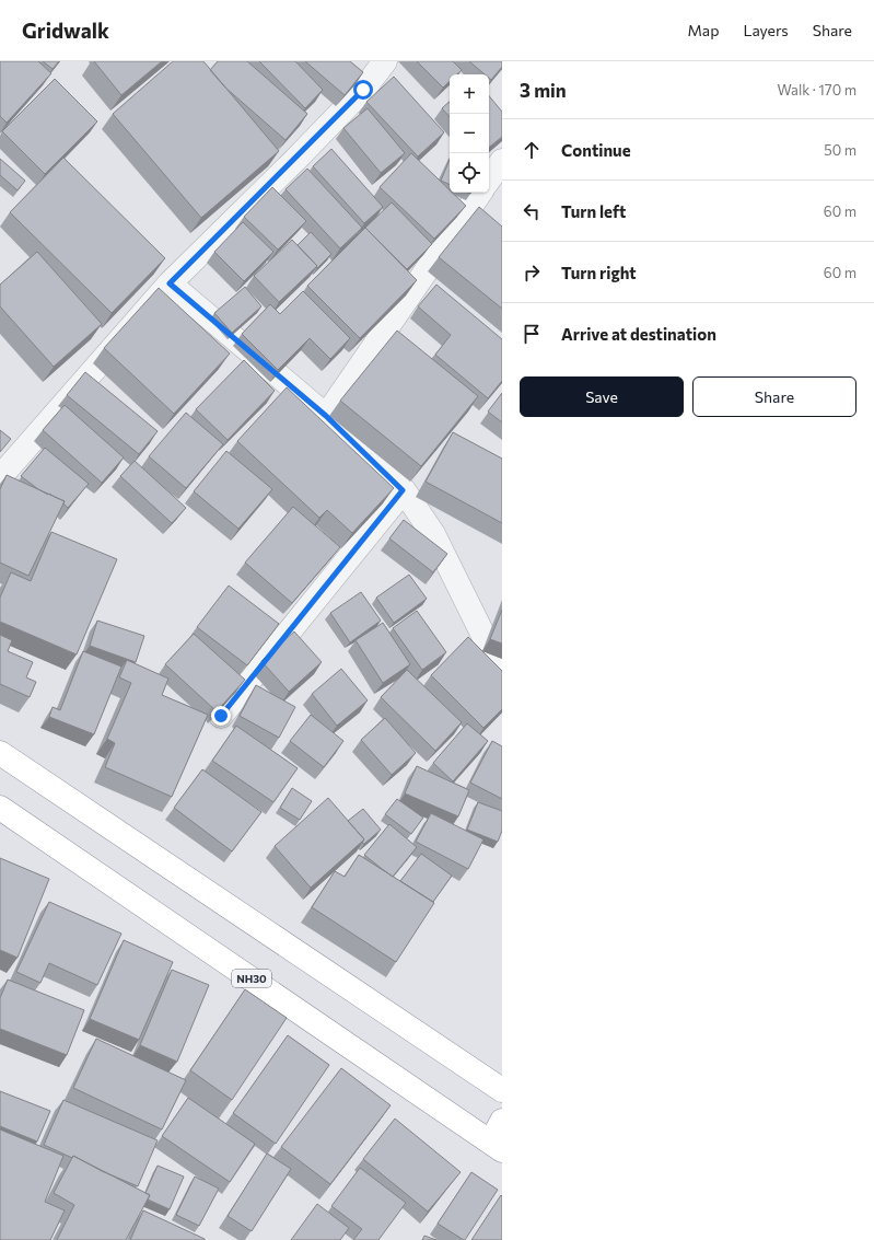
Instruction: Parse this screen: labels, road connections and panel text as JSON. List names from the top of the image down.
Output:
{
  "streets": {
    "highway": ["NH30"]
  },
  "page": {
    "header": "Gridwalk",
    "nav": ["Map", "Layers", "Share"],
    "heading": ["3 min", "Walk · 170 m"],
    "map_buttons": ["+", "−"],
    "list": [
      ["Continue", "50 m"],
      ["Turn left", "60 m"],
      ["Turn right", "60 m"],
      "Arrive at destination"
    ],
    "buttons": ["Save", "Share"]
  }
}
